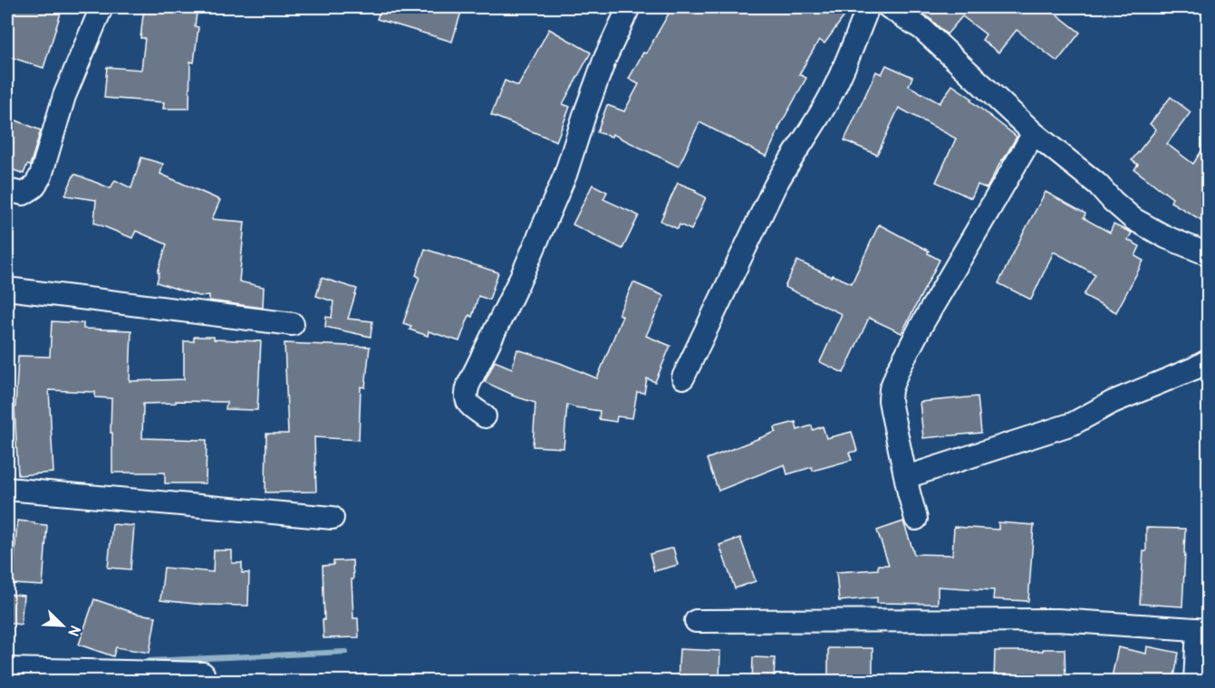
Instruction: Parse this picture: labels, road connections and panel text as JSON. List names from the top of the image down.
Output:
{
  "north": "bottom right"
}
